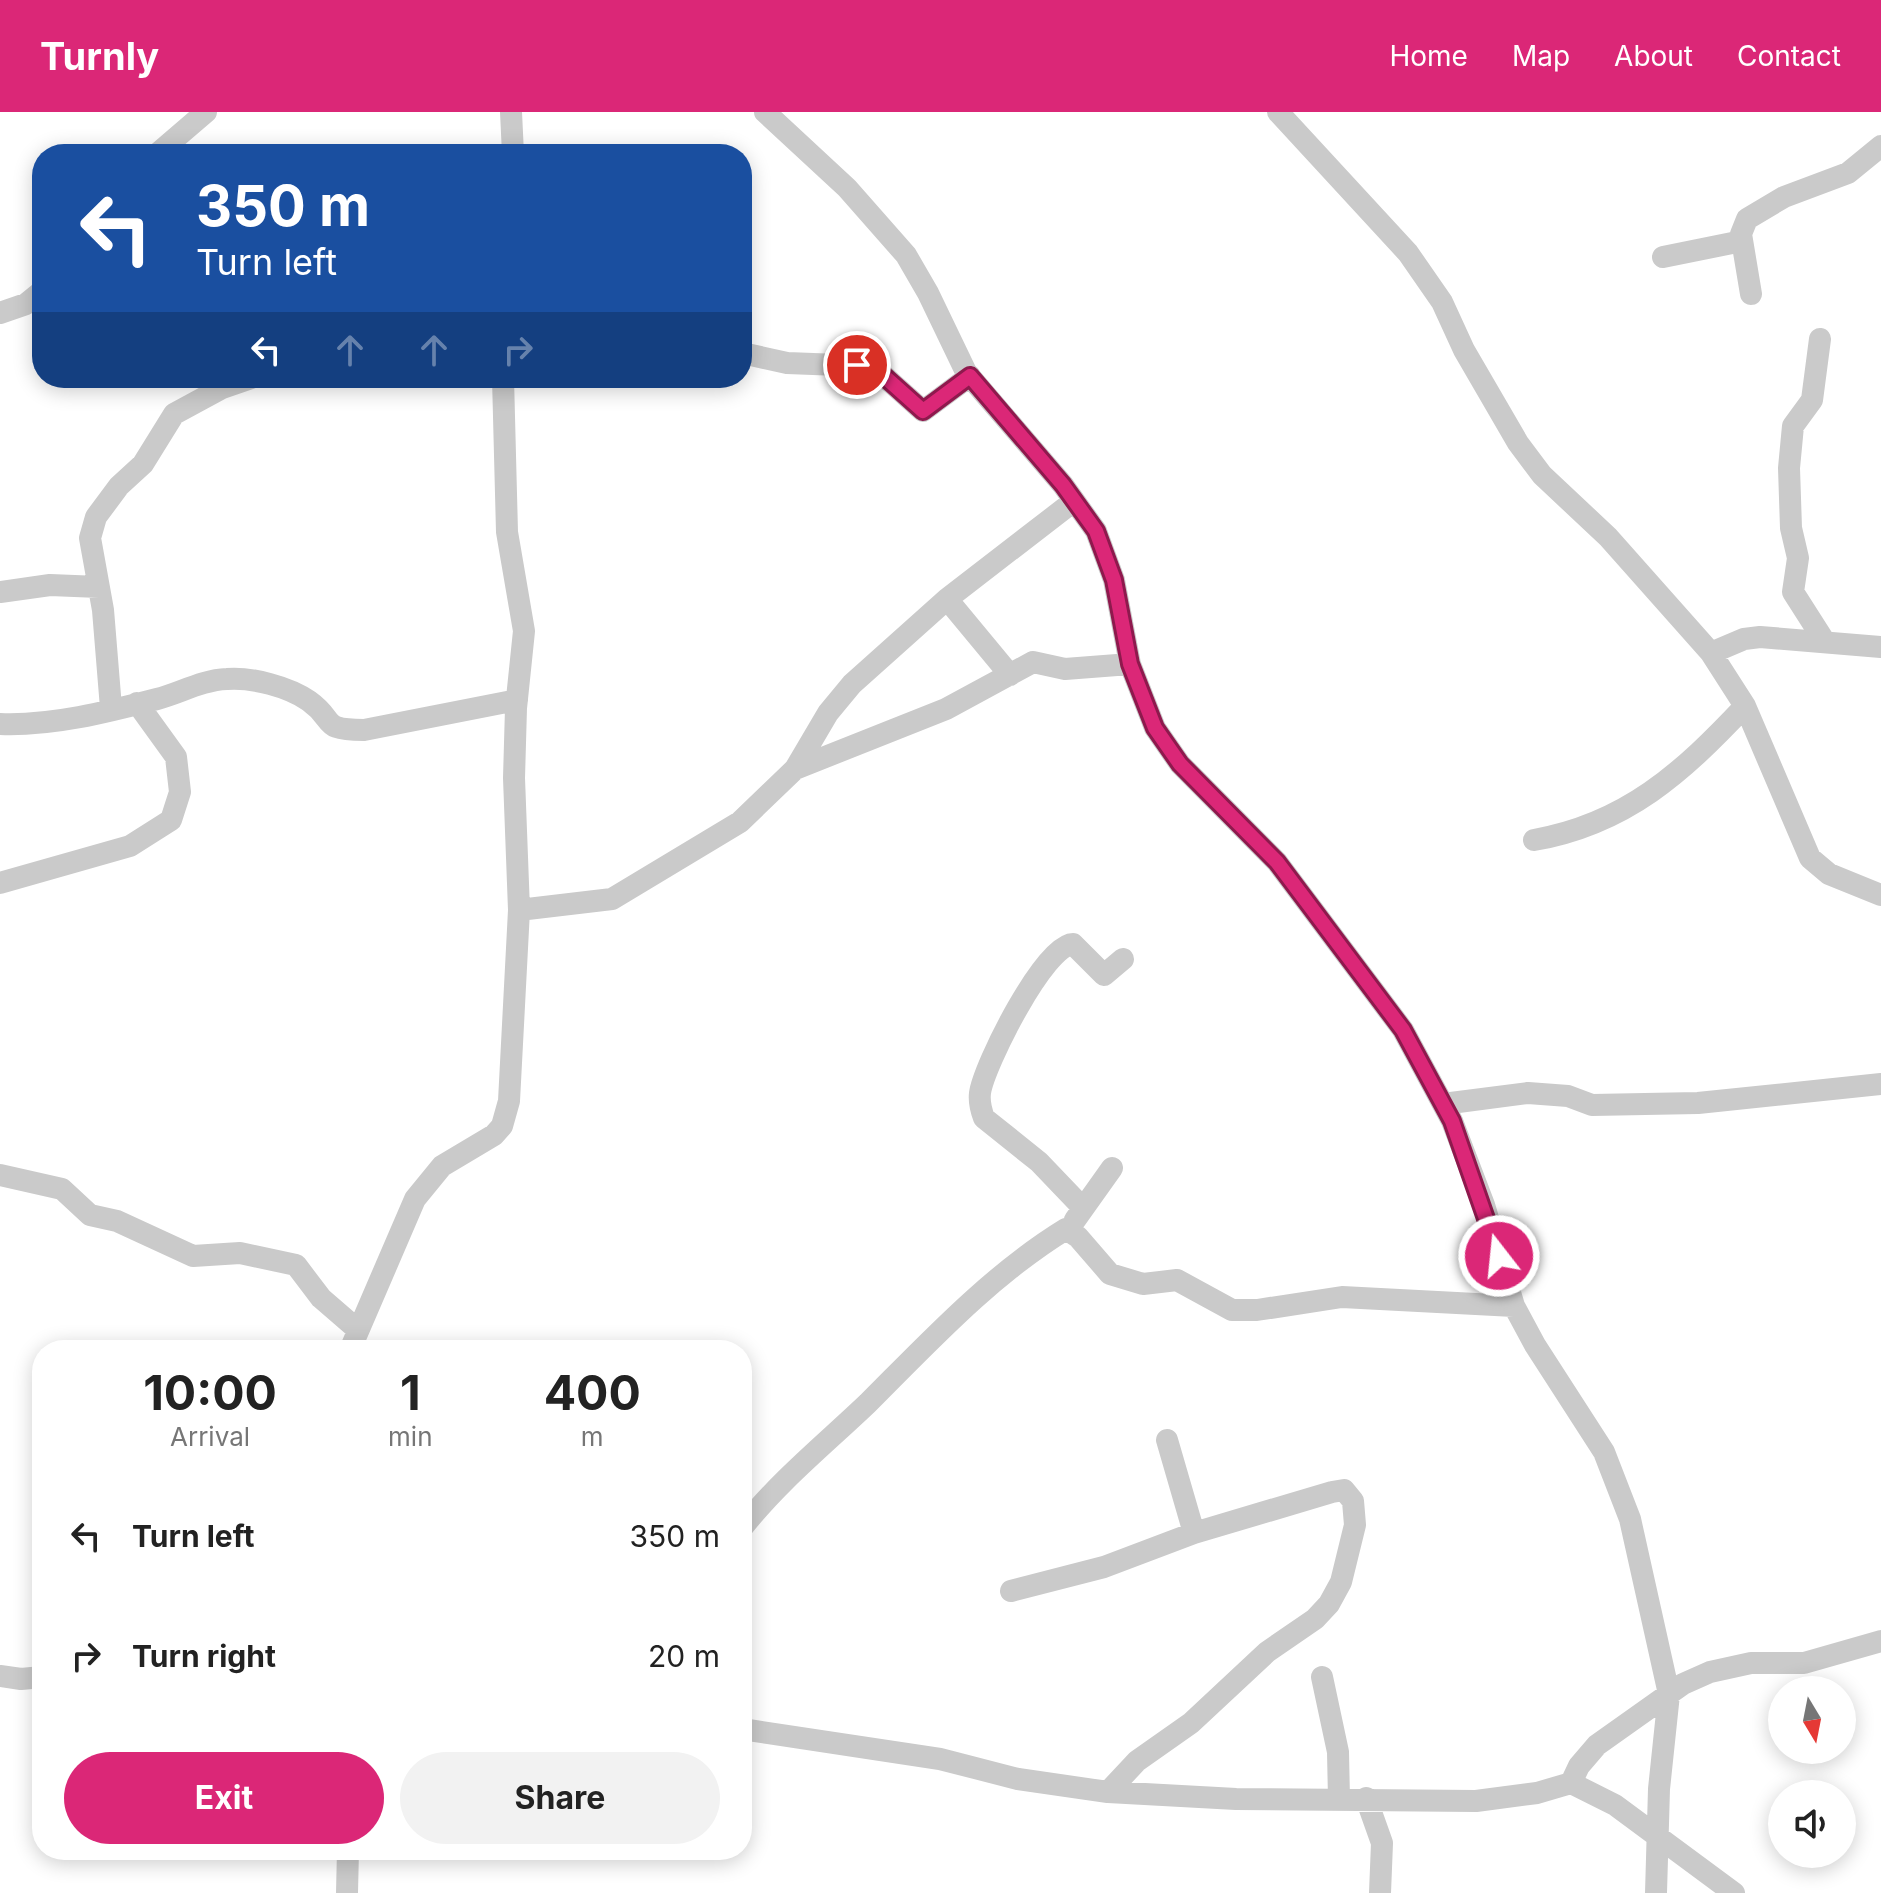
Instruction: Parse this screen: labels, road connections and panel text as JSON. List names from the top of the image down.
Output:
{
  "north": "bottom",
  "page": {
    "header": "Turnly",
    "nav": [
      "Home",
      "Map",
      "About",
      "Contact"
    ],
    "turn": ["350 m", "Turn left"],
    "eta": [
      "10:00",
      "Arrival",
      "1",
      "min",
      "400",
      "m"
    ],
    "list": [
      {
        "name": "Turn left",
        "value": "350 m"
      },
      {
        "name": "Turn right",
        "value": "20 m"
      }
    ],
    "buttons": ["Exit", "Share"]
  }
}
